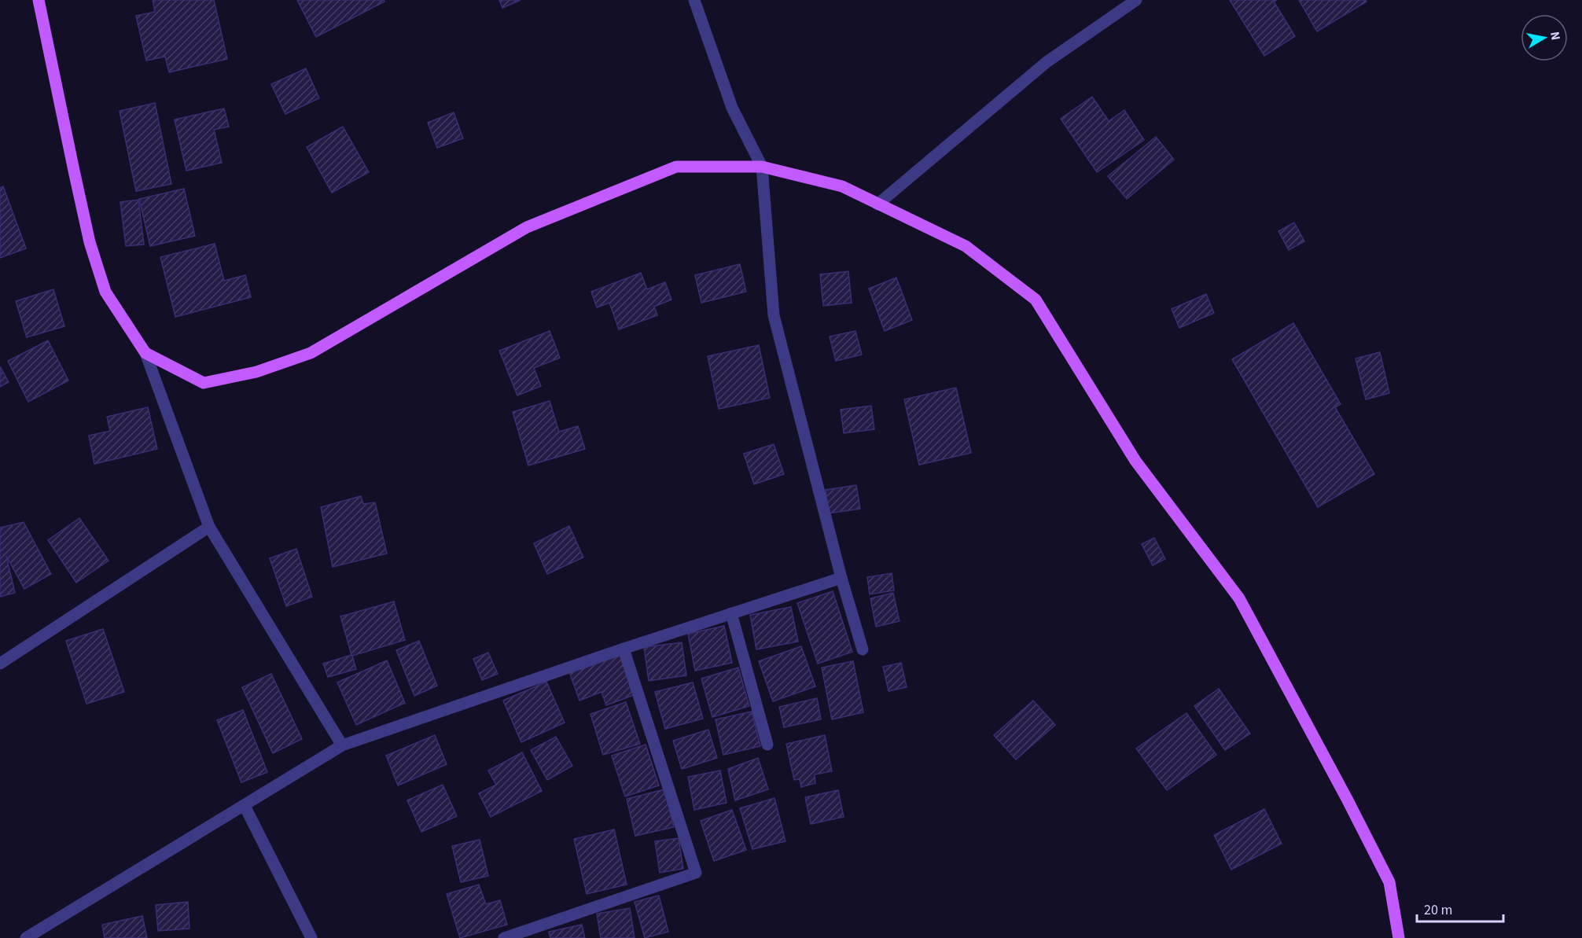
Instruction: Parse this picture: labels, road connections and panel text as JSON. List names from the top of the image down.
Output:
{
  "scale_bar": "20 m",
  "north": "right"
}
